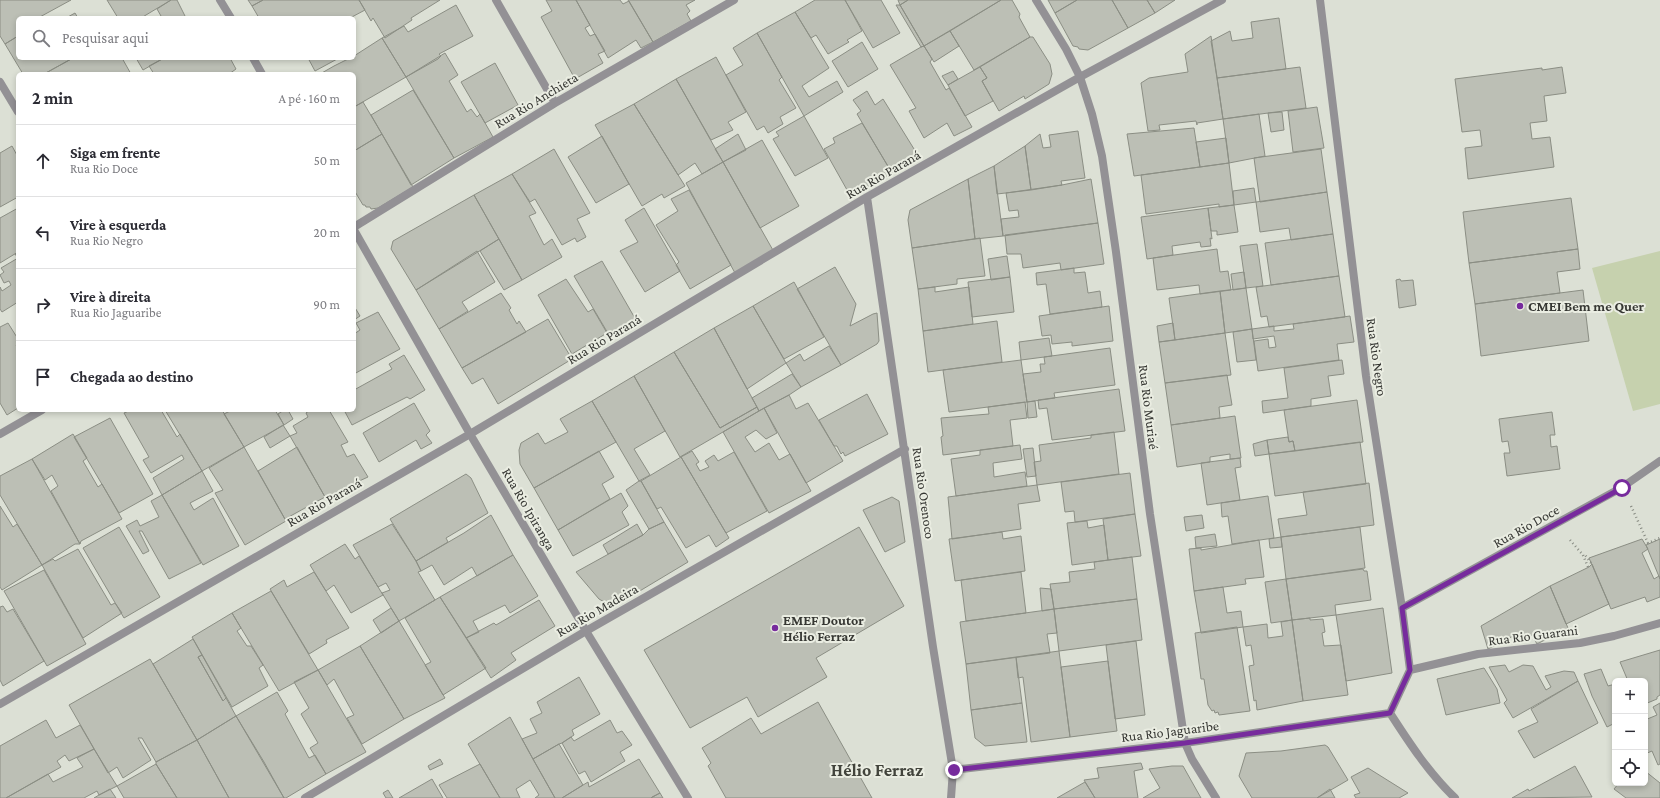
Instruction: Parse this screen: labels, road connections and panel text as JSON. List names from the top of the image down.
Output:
{
  "streets": {
    "street": [
      "Rua Rio Anchieta",
      "Rua Rio Paraná",
      "Rua Rio Negro",
      "Rua Rio Muriaé",
      "Rua Rio Orenoco",
      "Rua Rio Ipiranga",
      "Rua Rio Doce",
      "Rua Rio Madeira",
      "Rua Rio Guarani",
      "Rua Rio Jaguaribe"
    ]
  },
  "crossings": [
    ["Rua Rio Paraná", "Rua Rio Muriaé"],
    ["Rua Rio Paraná", "Rua Rio Orenoco"],
    ["Rua Rio Paraná", "Rua Rio Ipiranga"],
    ["Rua Rio Negro", "Rua Rio Doce"],
    ["Rua Rio Negro", "Rua Rio Guarani"],
    ["Rua Rio Muriaé", "Rua Rio Jaguaribe"],
    ["Rua Rio Orenoco", "Rua Rio Madeira"],
    ["Rua Rio Orenoco", "Rua Rio Jaguaribe"],
    ["Rua Rio Ipiranga", "Rua Rio Madeira"]
  ],
  "districts": ["Hélio Ferraz"],
  "places": ["CMEI Bem me Quer", "EMEF Doutor Hélio Ferraz"],
  "page": {
    "search": "Pesquisar aqui",
    "heading": ["2 min", "A pé · 160 m"],
    "list": [
      ["Siga em frente", "Rua Rio Doce", "50 m"],
      ["Vire à esquerda", "Rua Rio Negro", "20 m"],
      ["Vire à direita", "Rua Rio Jaguaribe", "90 m"],
      "Chegada ao destino"
    ],
    "map_buttons": ["+", "−"]
  }
}
